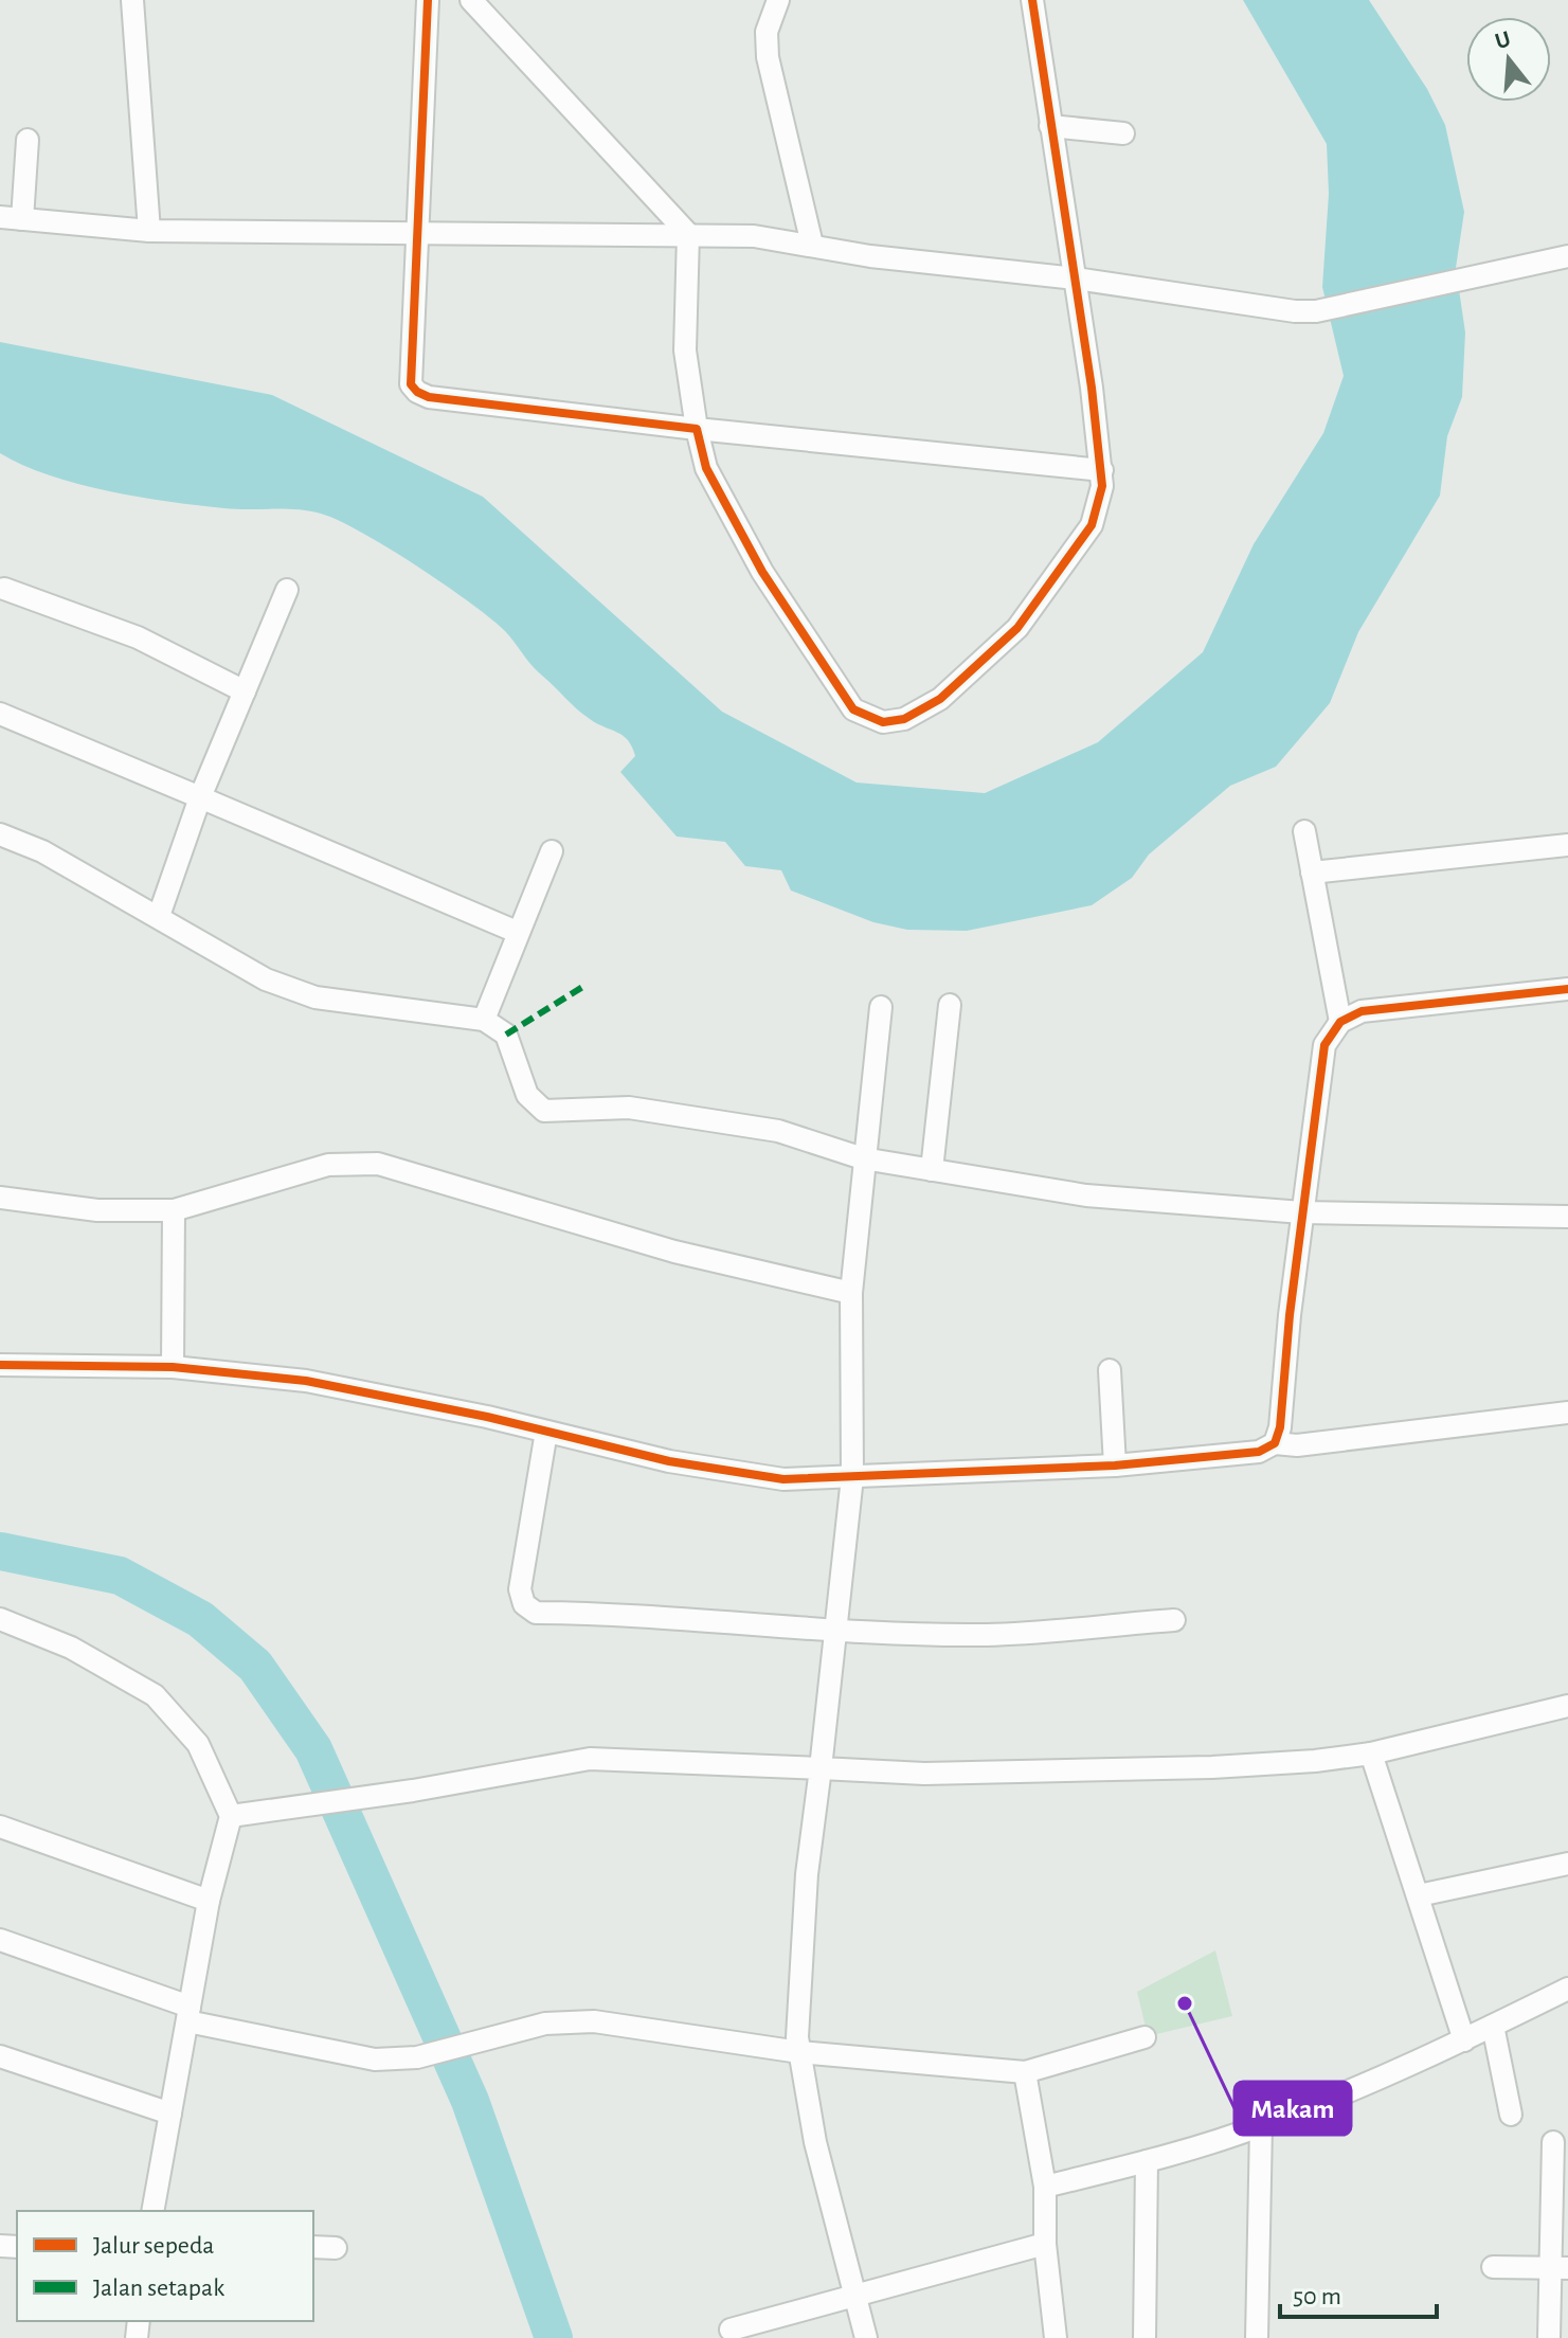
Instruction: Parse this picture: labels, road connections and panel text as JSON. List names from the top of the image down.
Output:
{
  "places": ["Makam"],
  "legend": ["Jalur sepeda", "Jalan setapak"],
  "scale_bar": "50 m",
  "north": "top"
}
